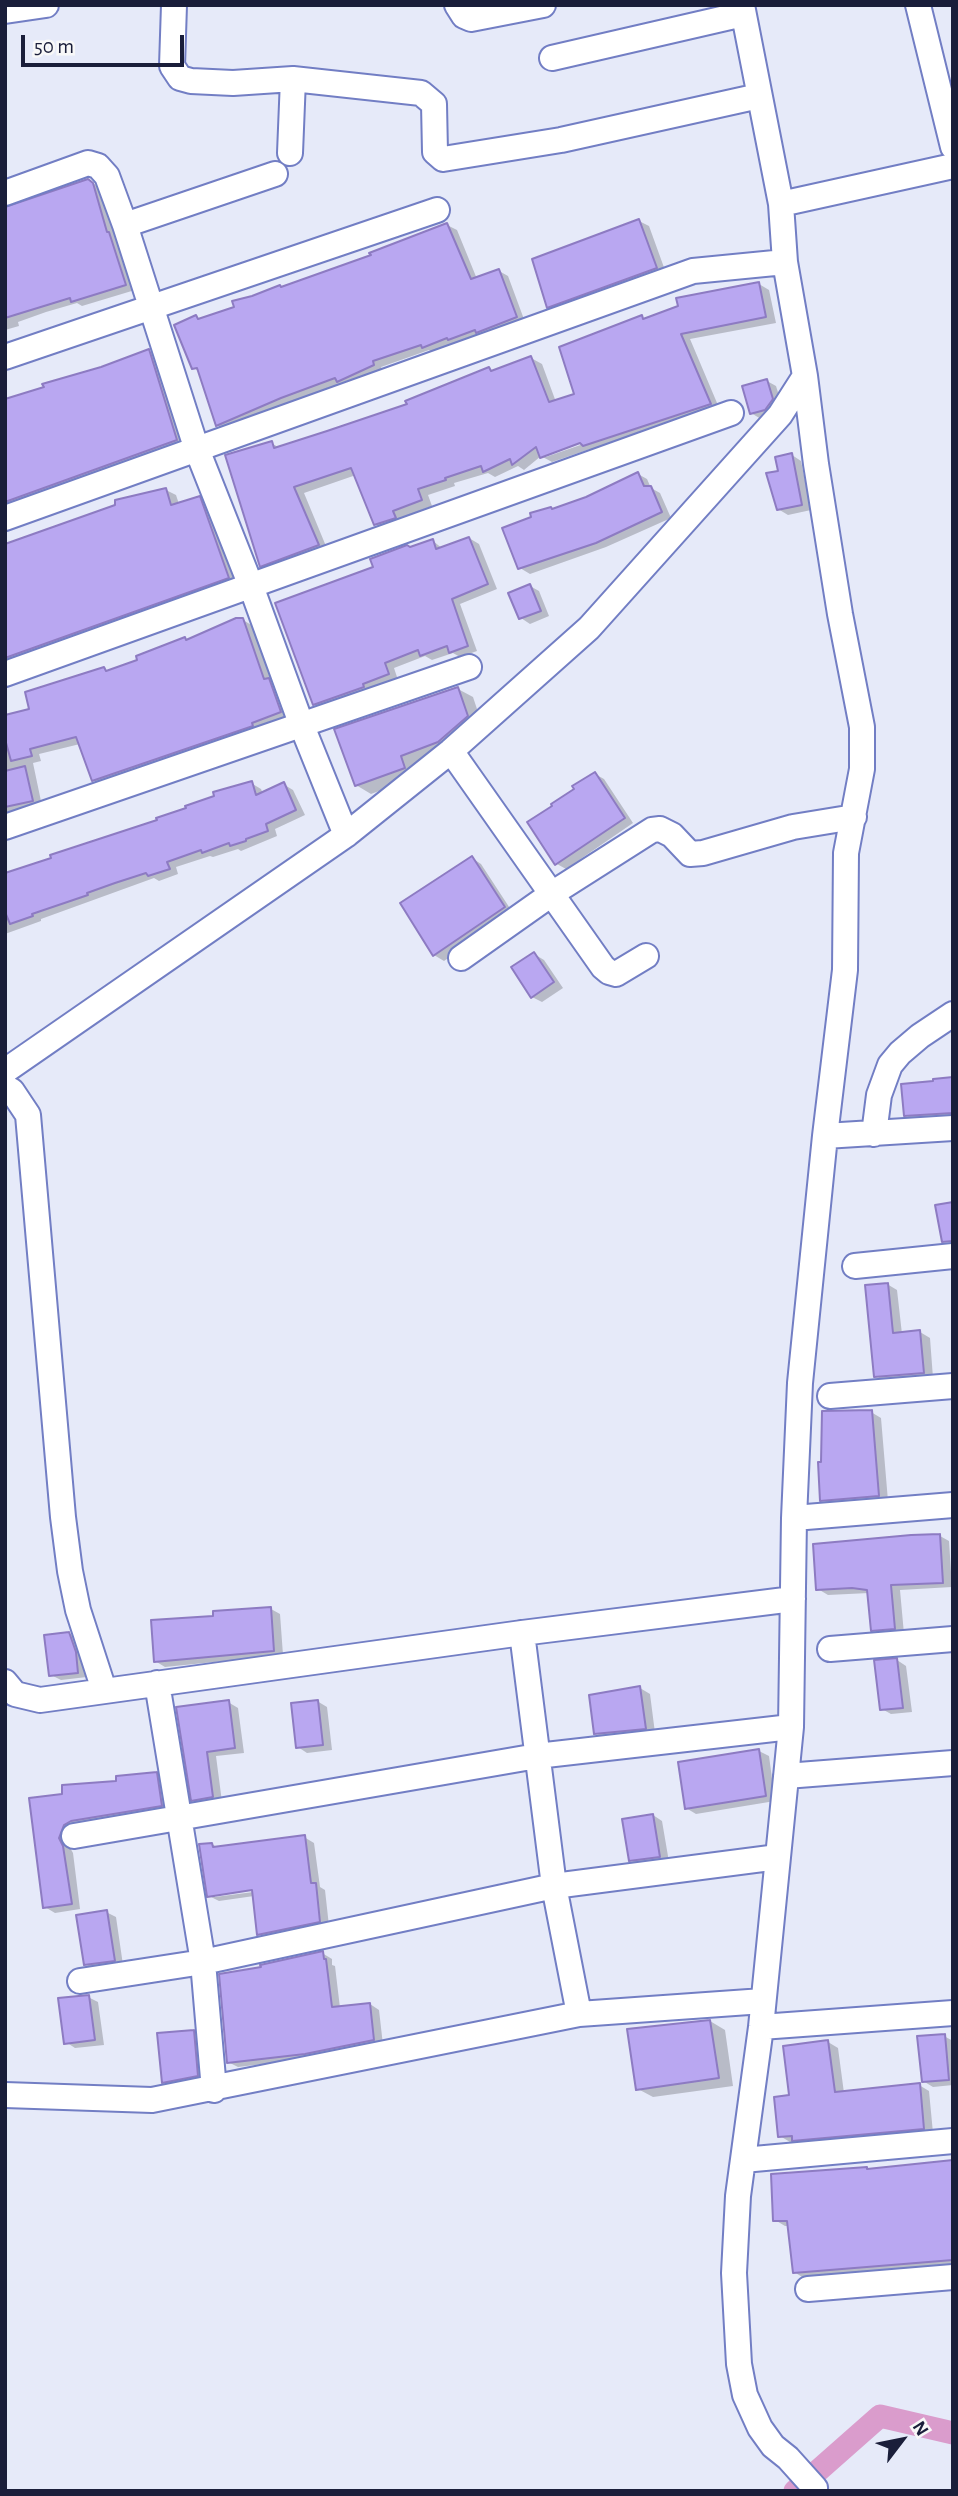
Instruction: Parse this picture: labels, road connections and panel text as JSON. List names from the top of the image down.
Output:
{
  "scale_bar": "50 m",
  "north": "top right"
}
